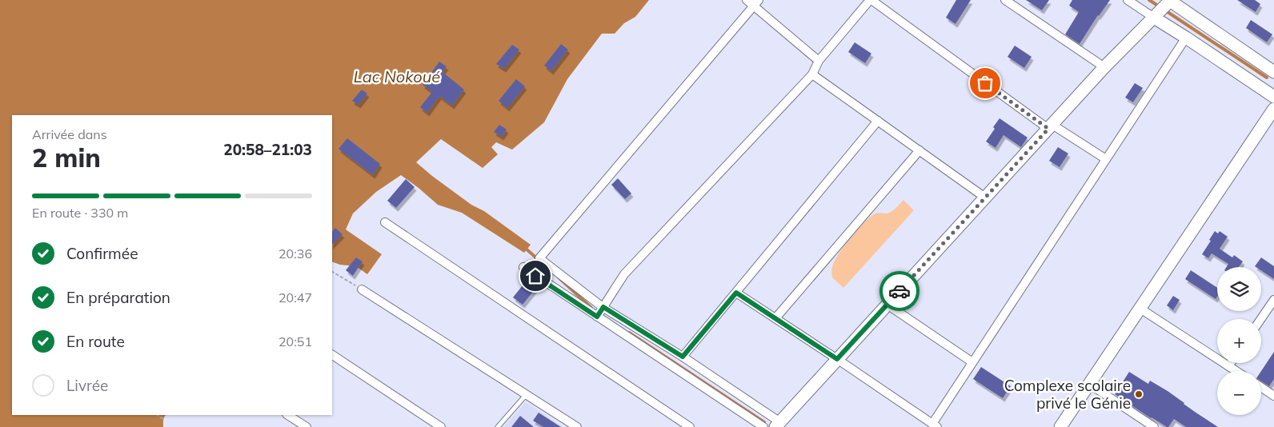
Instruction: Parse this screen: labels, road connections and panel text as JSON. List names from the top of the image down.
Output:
{
  "water": ["Lac Nokoué"],
  "places": ["Complexe scolaire privé le Génie"],
  "page": {
    "heading": ["2 min", "Arrivée dans", "20:58–21:03"],
    "bar": "En route · 330 m",
    "list": [
      ["Confirmée", "20:36"],
      ["En préparation", "20:47"],
      ["En route", "20:51"],
      "Livrée"
    ],
    "map_buttons": ["+", "−"]
  }
}
